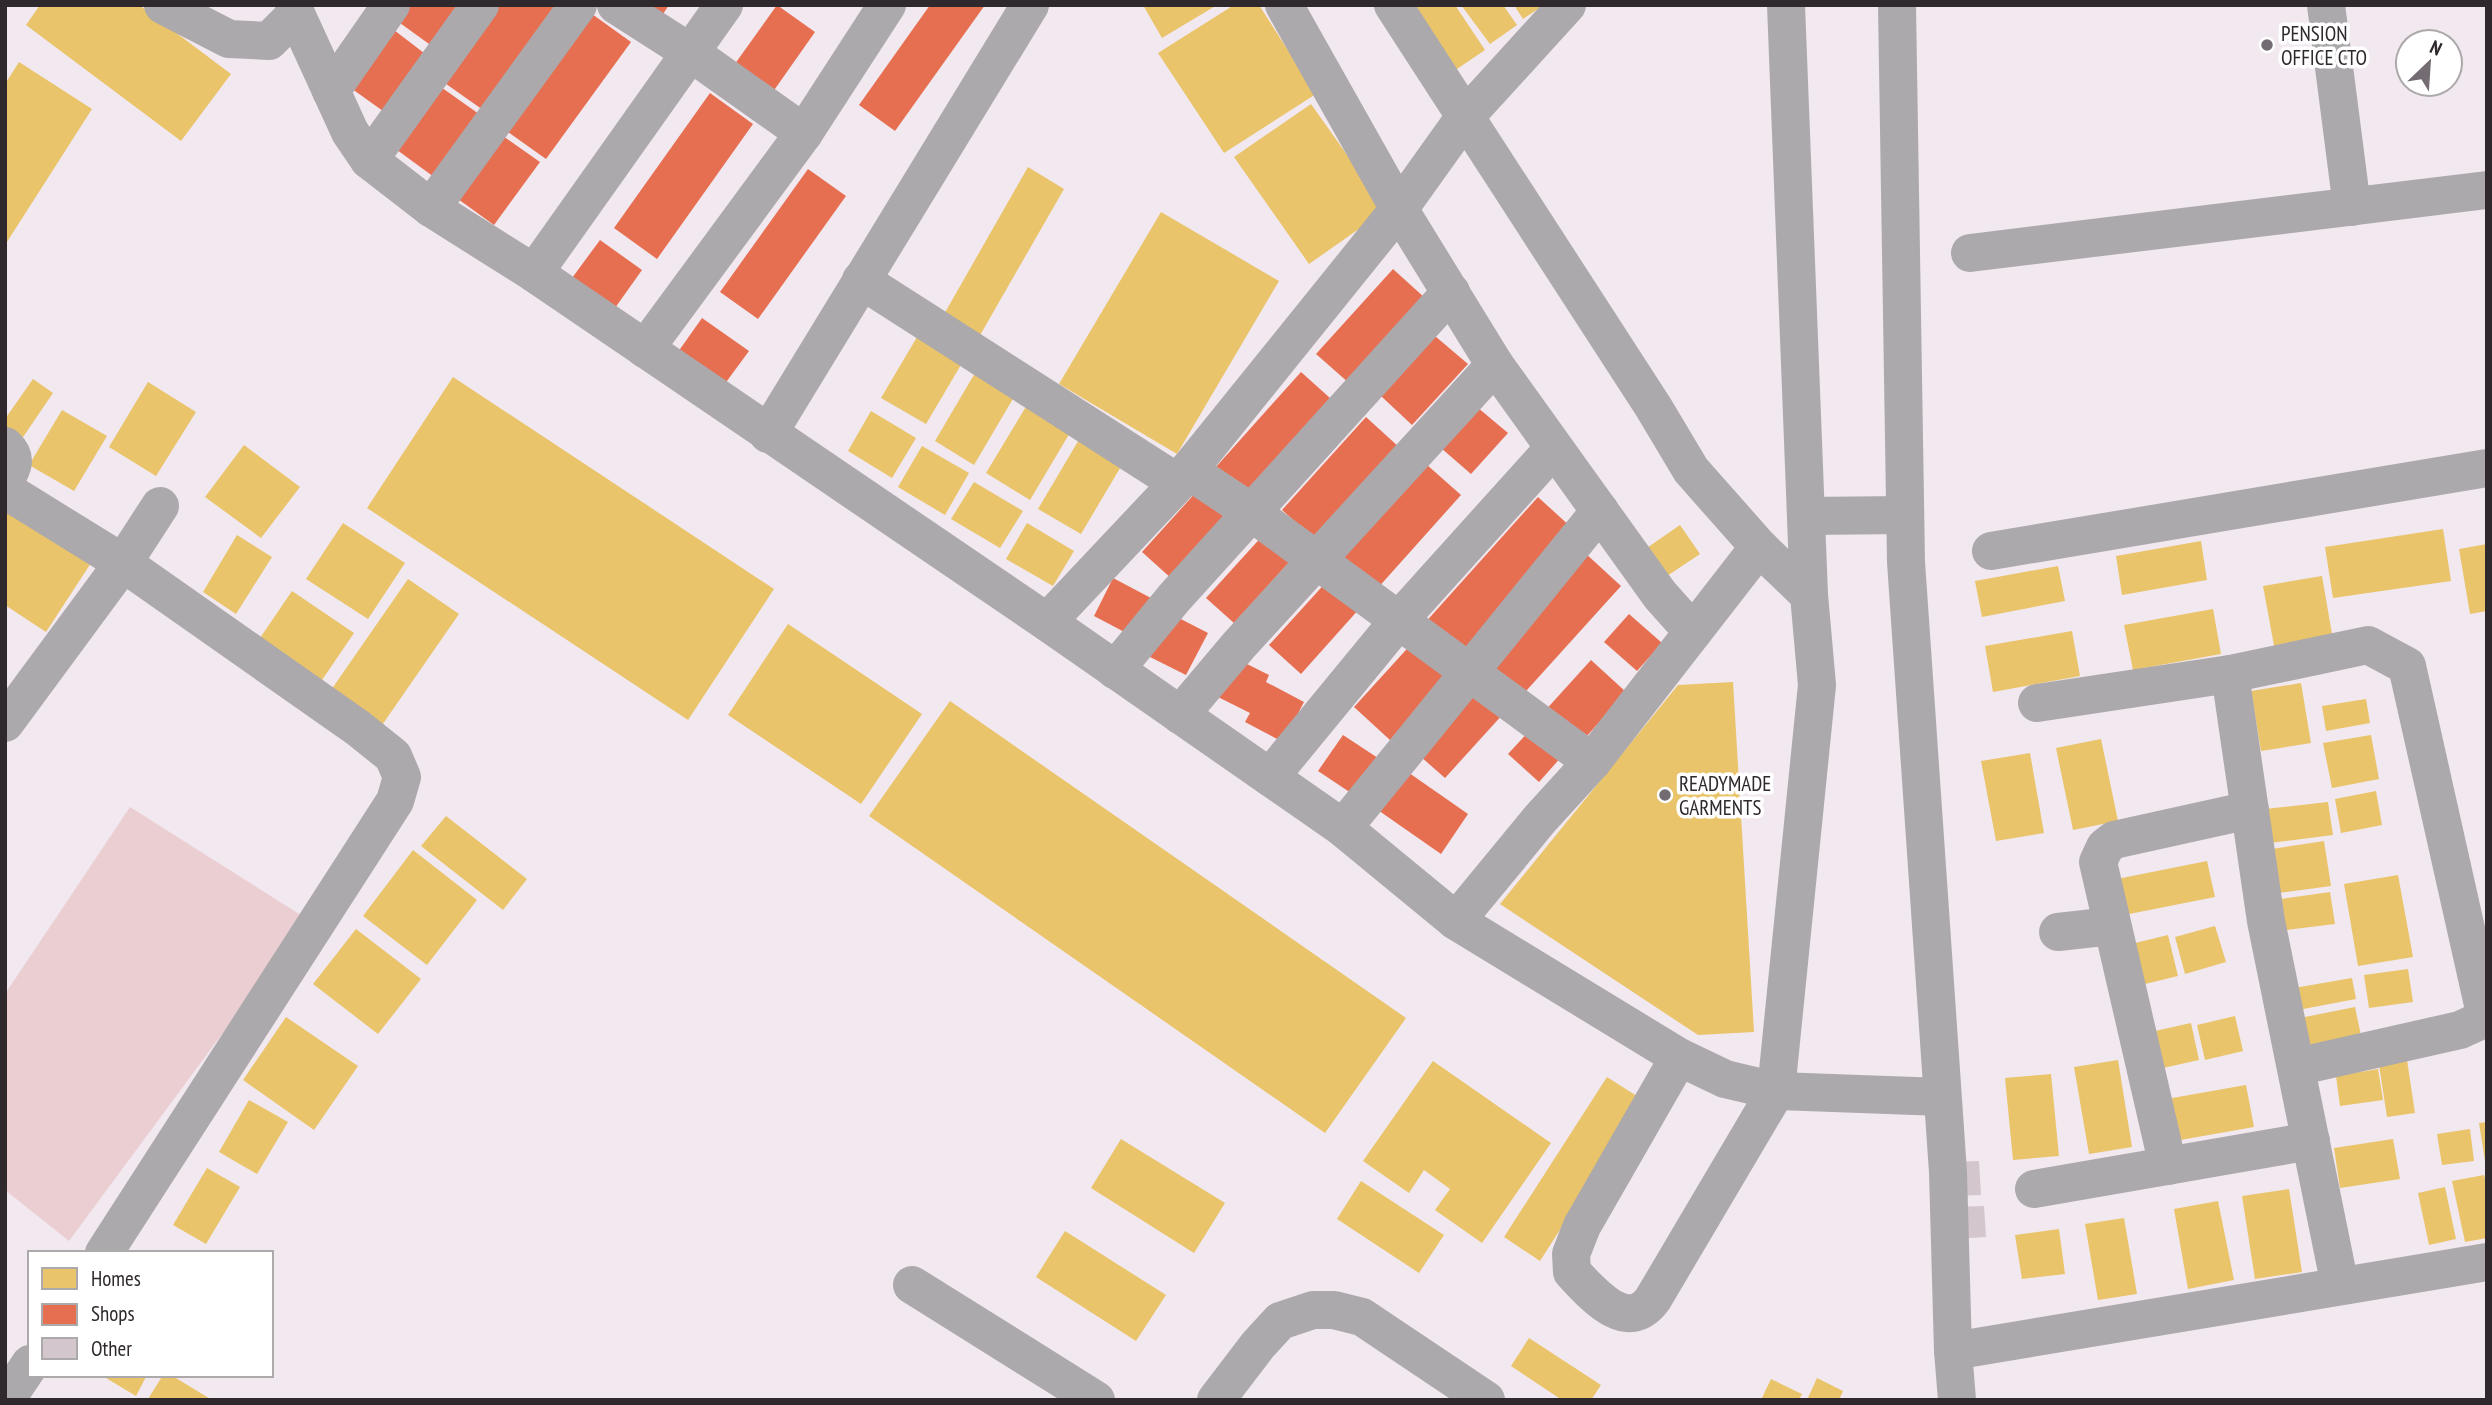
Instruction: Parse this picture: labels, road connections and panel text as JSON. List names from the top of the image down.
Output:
{
  "places": ["PENSION OFFICE CTO", "READYMADE GARMENTS"],
  "legend": ["Homes", "Shops", "Other"],
  "north": "top right"
}
